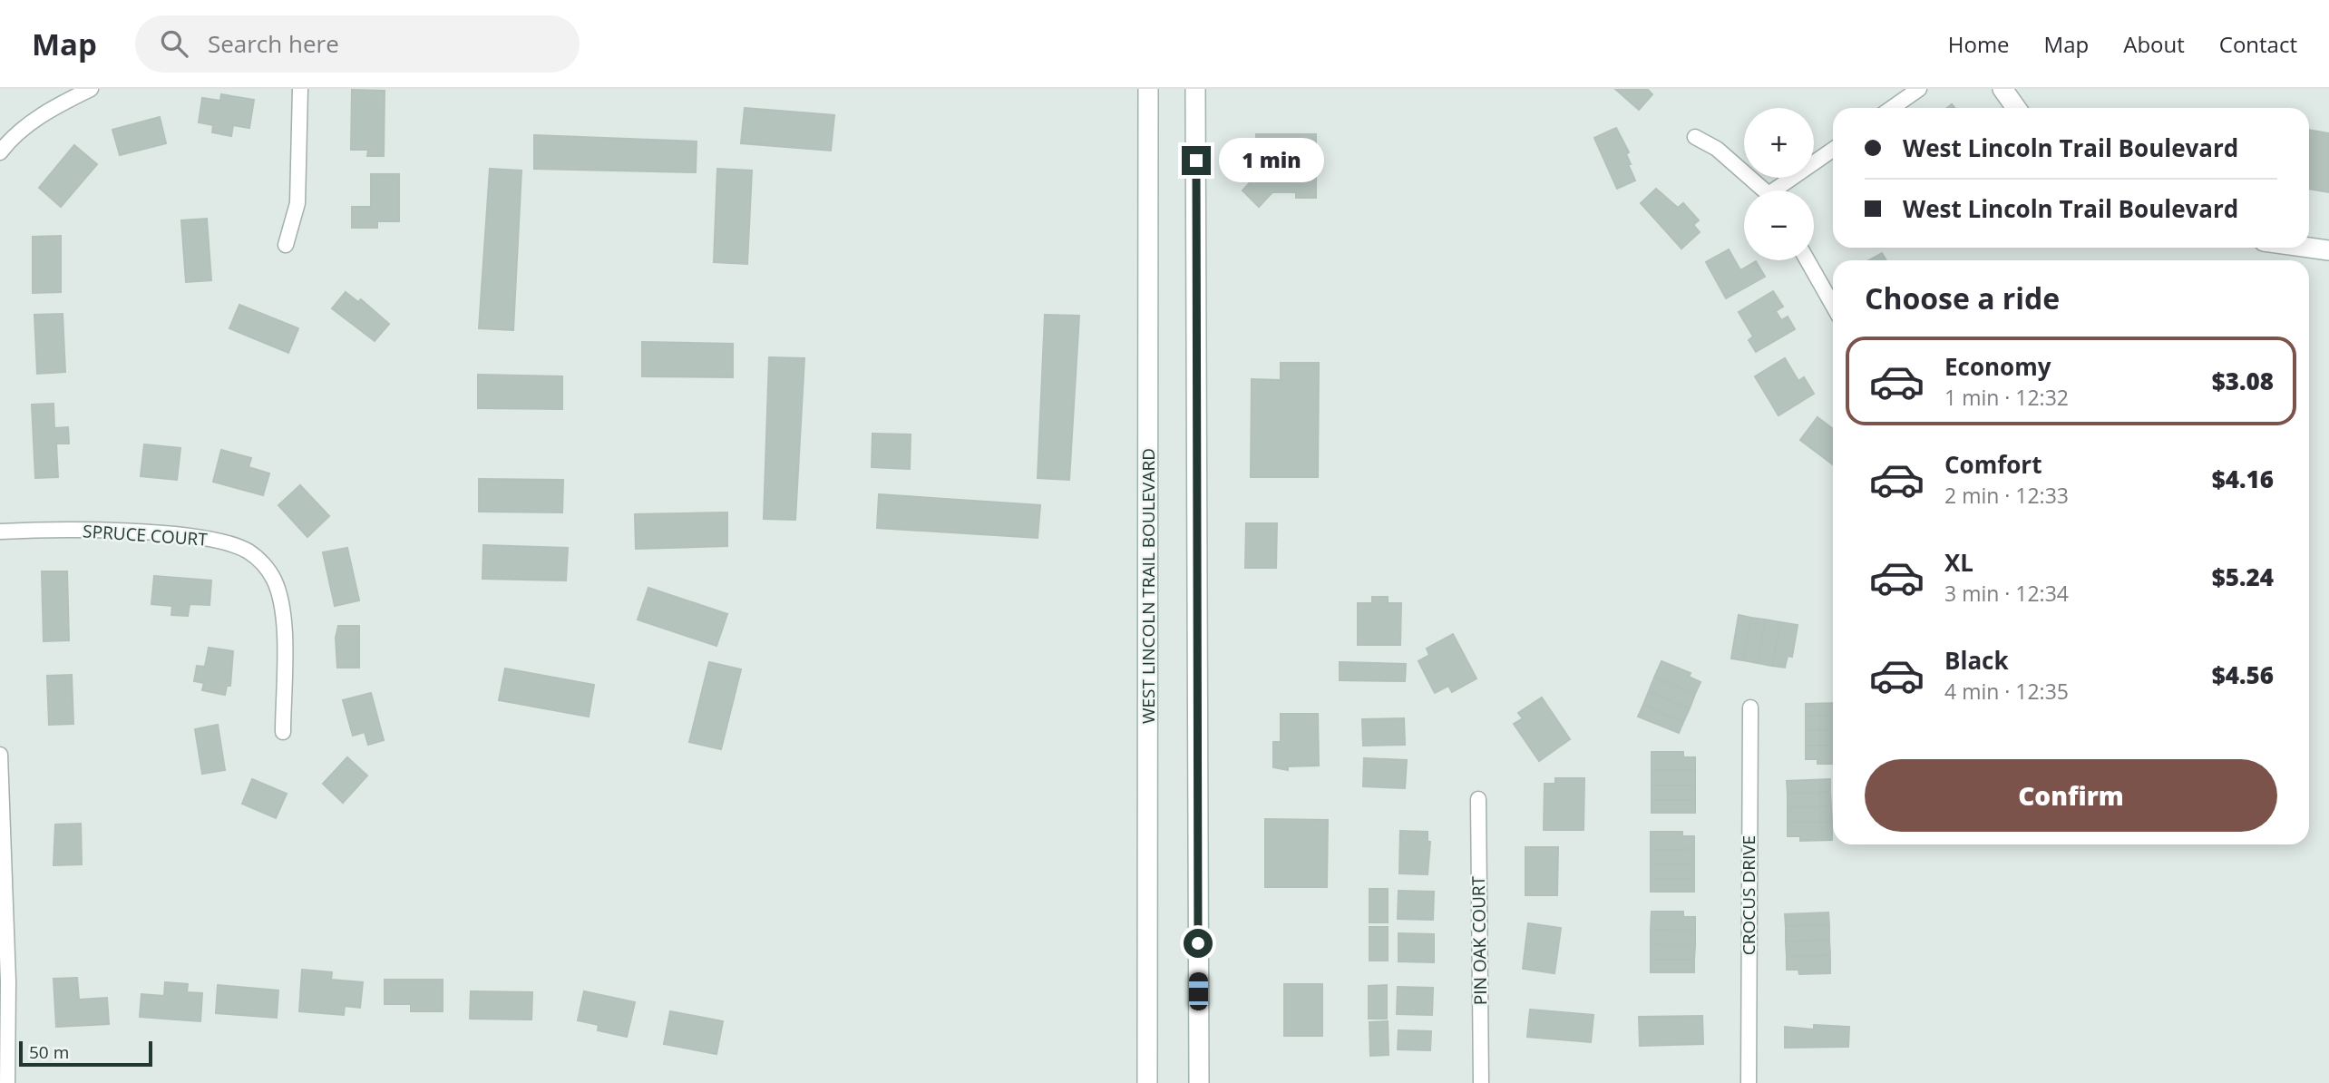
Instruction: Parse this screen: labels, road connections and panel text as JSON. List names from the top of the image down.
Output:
{
  "streets": {
    "main road": ["WEST LINCOLN TRAIL BOULEVARD"],
    "street": ["SPRUCE COURT", "CROCUS DRIVE", "PIN OAK COURT"]
  },
  "scale_bar": "50 m",
  "page": {
    "header": "Map",
    "search": "Search here",
    "nav": [
      "Home",
      "Map",
      "About",
      "Contact"
    ],
    "map_buttons": ["+", "−"],
    "banner": ["West Lincoln Trail Boulevard", "West Lincoln Trail Boulevard"],
    "bubble": "1 min",
    "heading": "Choose a ride",
    "list": [
      {
        "name": "Economy",
        "note": "1 min · 12:32",
        "value": "$3.08"
      },
      {
        "name": "Comfort",
        "note": "2 min · 12:33",
        "value": "$4.16"
      },
      {
        "name": "XL",
        "note": "3 min · 12:34",
        "value": "$5.24"
      },
      {
        "name": "Black",
        "note": "4 min · 12:35",
        "value": "$4.56"
      }
    ],
    "buttons": "Confirm",
    "scale": "50 m"
  }
}
